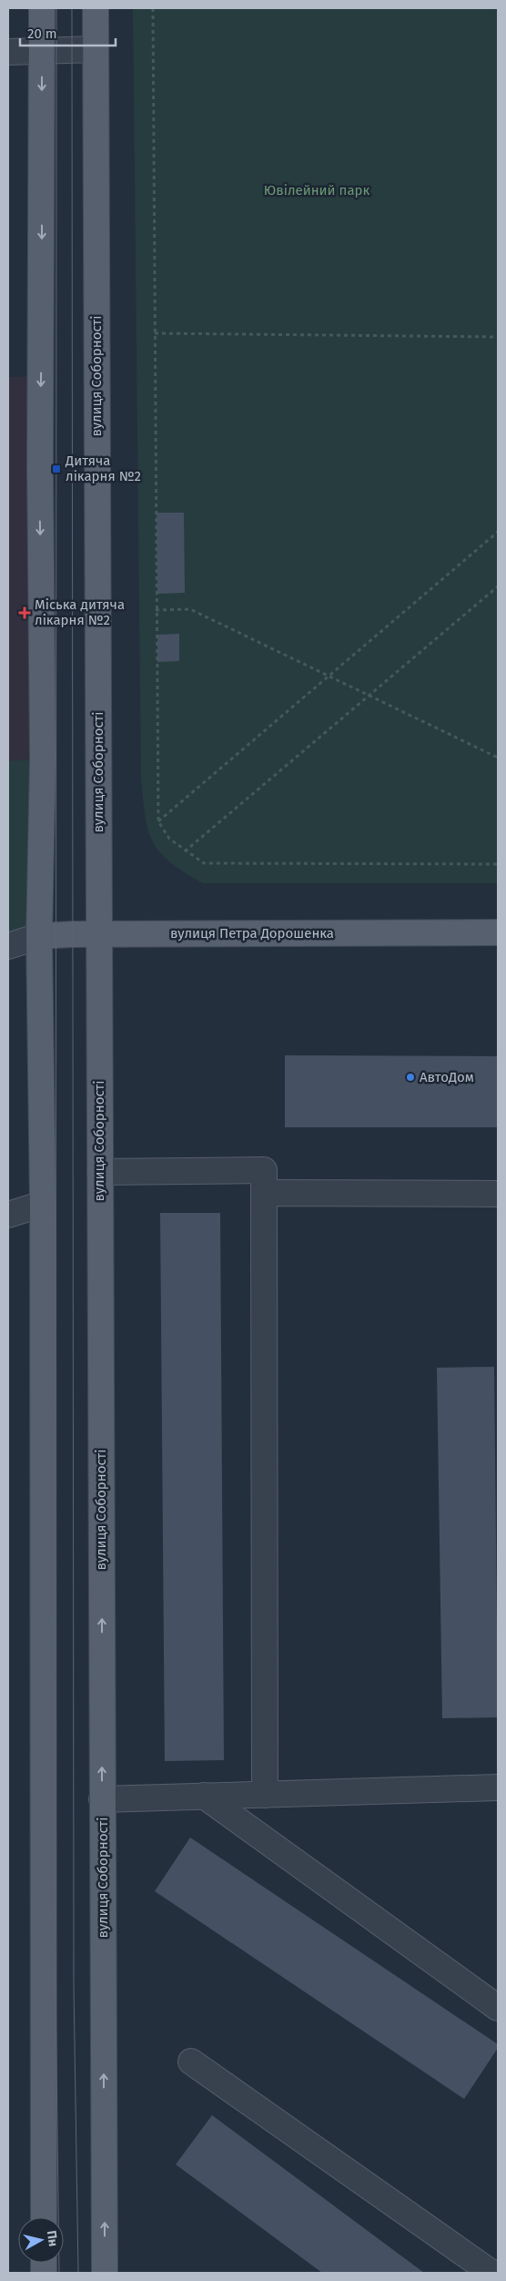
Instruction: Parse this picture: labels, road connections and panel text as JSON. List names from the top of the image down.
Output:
{
  "streets": {
    "main road": ["вулиця Соборності", "вулиця Петра Дорошенка"]
  },
  "crossings": [
    ["вулиця Соборності", "вулиця Петра Дорошенка"]
  ],
  "parks": ["Ювілейний парк"],
  "places": {
    "transit": ["Дитяча лікарня №2"],
    "health": ["Міська дитяча лікарня №2"],
    "other": ["АвтоДом"]
  },
  "scale_bar": "20 m",
  "north": "right"
}
